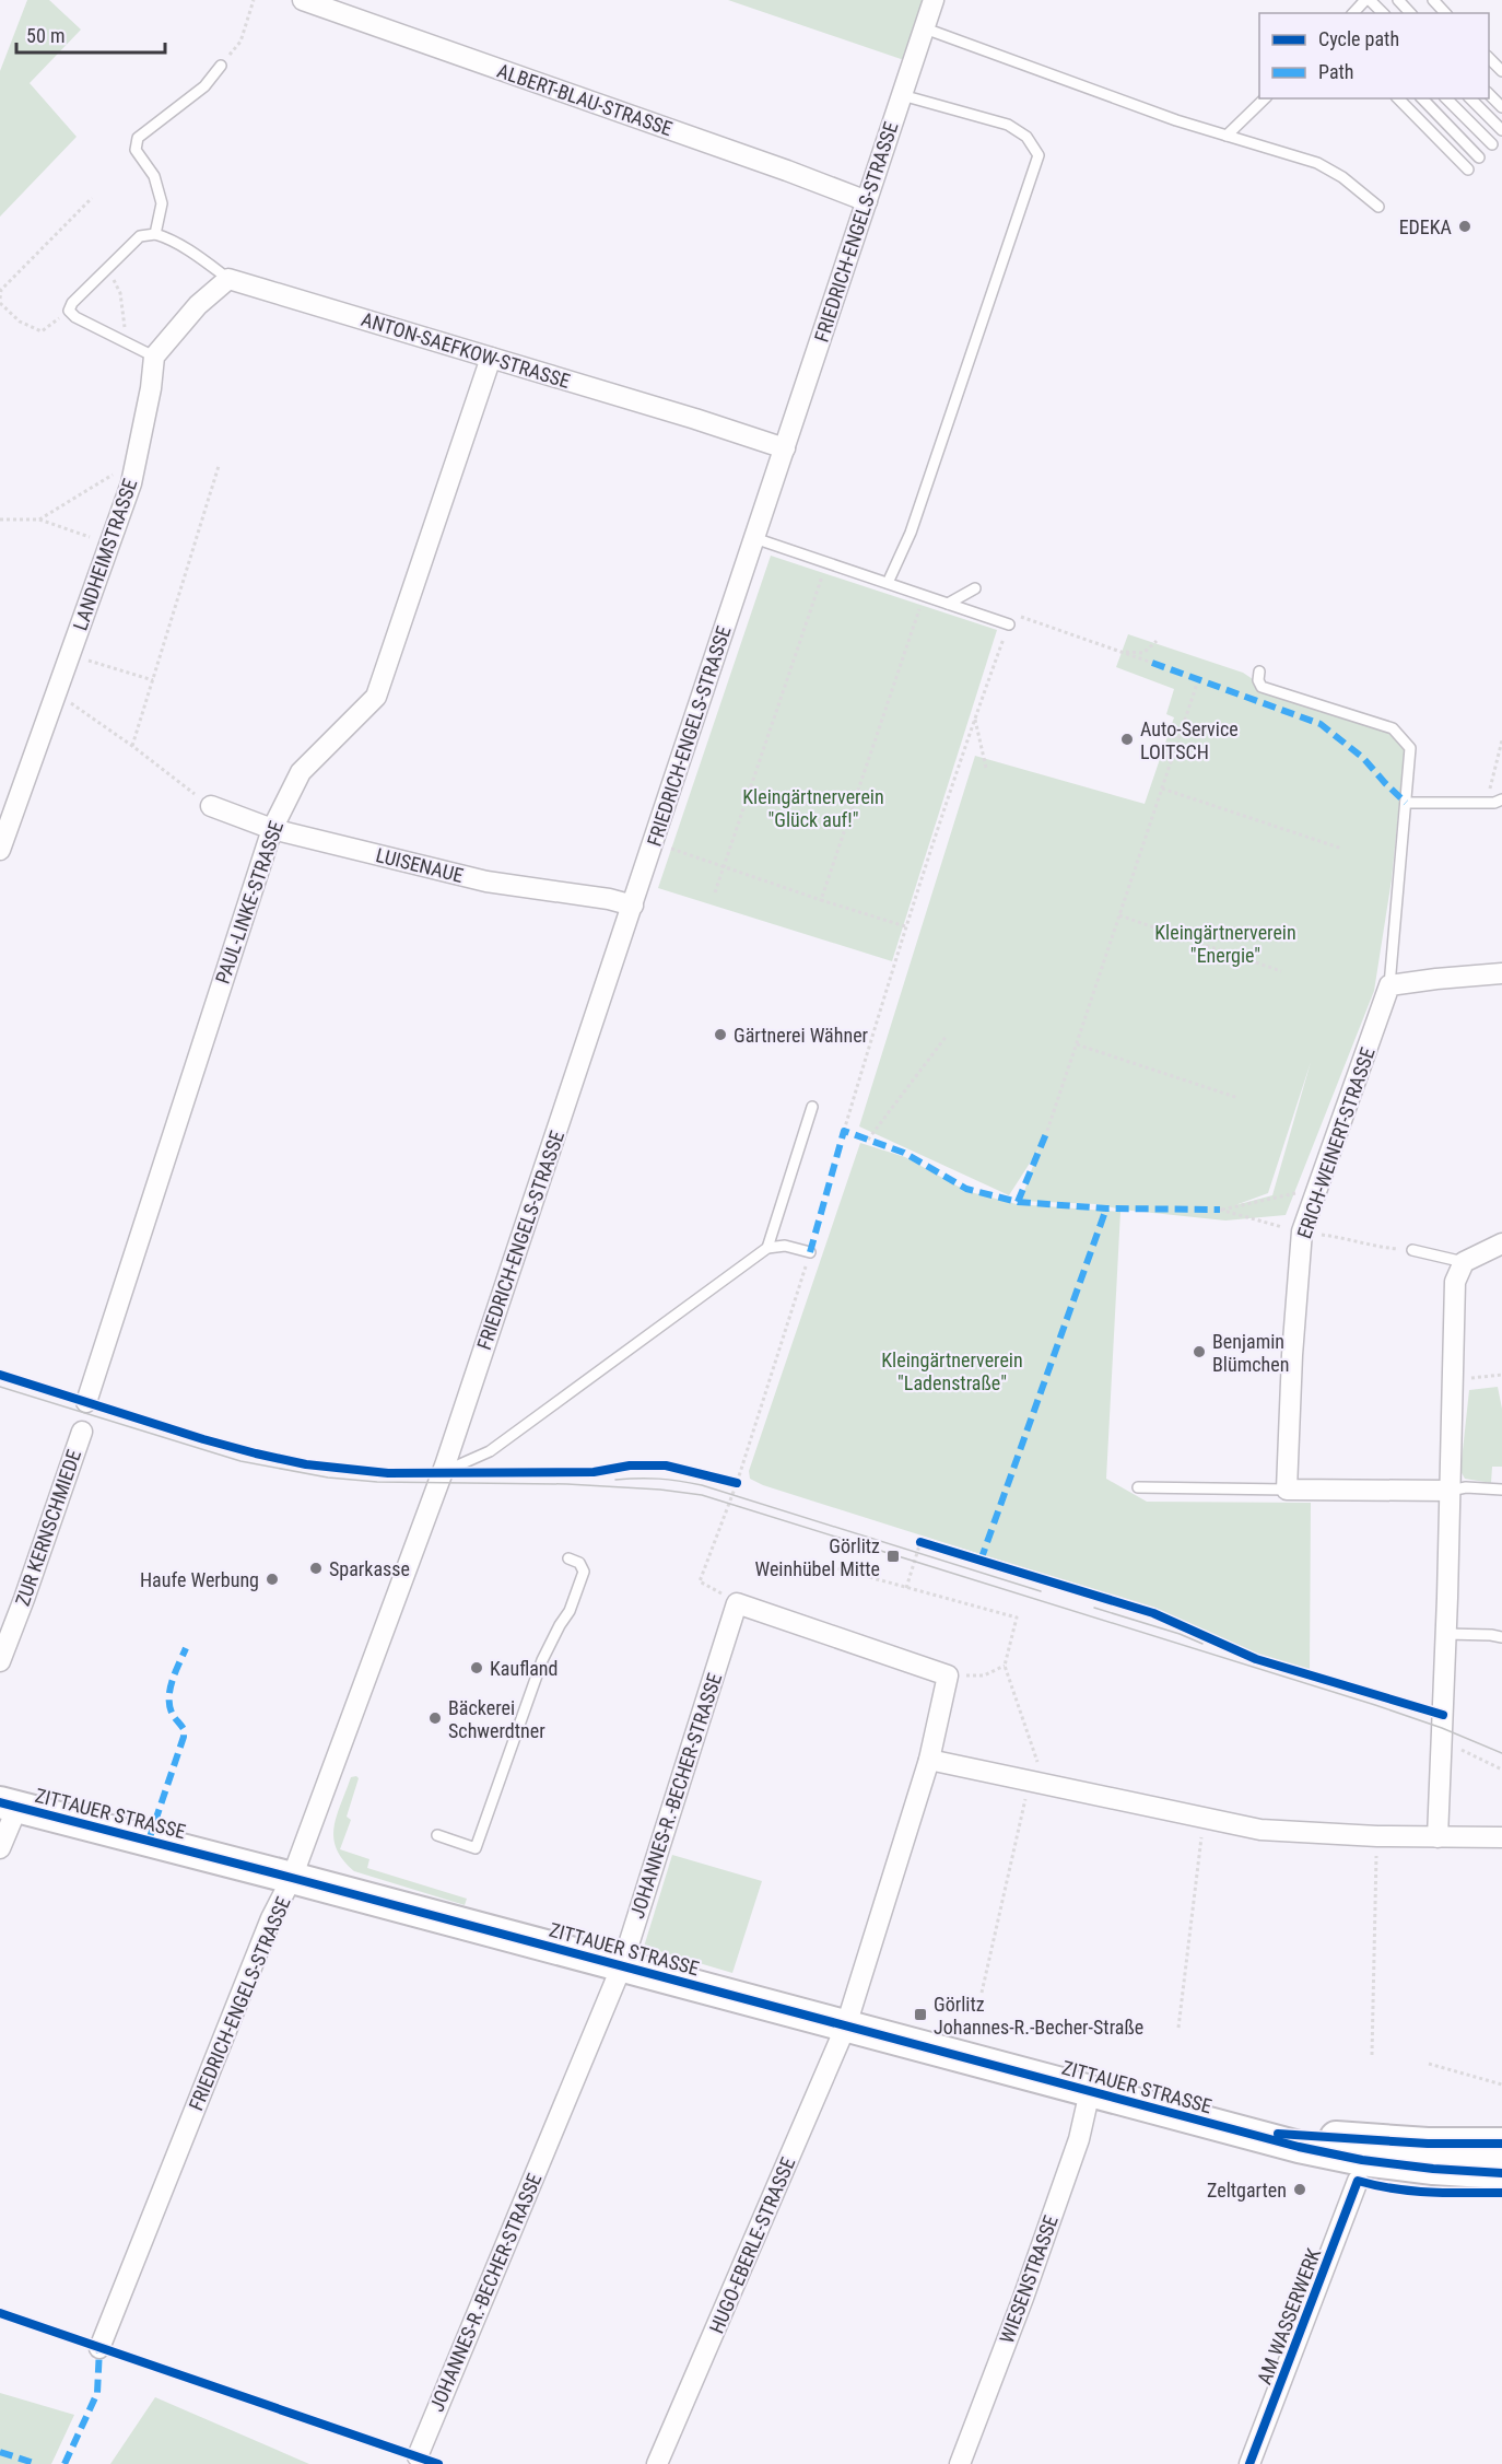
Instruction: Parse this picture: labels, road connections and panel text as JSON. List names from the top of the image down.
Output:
{
  "streets": {
    "main road": ["ZITTAUER STRASSE"],
    "street": [
      "ALBERT-BLAU-STRASSE",
      "FRIEDRICH-ENGELS-STRASSE",
      "ANTON-SAEFKOW-STRASSE",
      "LANDHEIMSTRASSE",
      "LUISENAUE",
      "PAUL-LINKE-STRASSE",
      "ERICH-WEINERT-STRASSE",
      "ZUR KERNSCHMIEDE",
      "JOHANNES-R.-BECHER-STRASSE",
      "HUGO-EBERLE-STRASSE",
      "WIESENSTRASSE",
      "AM WASSERWERK"
    ]
  },
  "crossings": [
    ["ALBERT-BLAU-STRASSE", "FRIEDRICH-ENGELS-STRASSE"],
    ["FRIEDRICH-ENGELS-STRASSE", "ANTON-SAEFKOW-STRASSE"],
    ["FRIEDRICH-ENGELS-STRASSE", "LUISENAUE"],
    ["FRIEDRICH-ENGELS-STRASSE", "ZITTAUER STRASSE"],
    ["ANTON-SAEFKOW-STRASSE", "PAUL-LINKE-STRASSE"],
    ["LUISENAUE", "PAUL-LINKE-STRASSE"],
    ["JOHANNES-R.-BECHER-STRASSE", "ZITTAUER STRASSE"],
    ["ZITTAUER STRASSE", "HUGO-EBERLE-STRASSE"],
    ["ZITTAUER STRASSE", "WIESENSTRASSE"],
    ["ZITTAUER STRASSE", "AM WASSERWERK"]
  ],
  "parks": ["Kleingärtnerverein \"Glück auf!\"", "Kleingärtnerverein \"Energie\"", "Kleingärtnerverein \"Ladenstraße\""],
  "places": {
    "other": [
      "EDEKA",
      "Auto-Service LOITSCH",
      "Gärtnerei Wähner",
      "Benjamin Blümchen",
      "Sparkasse",
      "Haufe Werbung",
      "Kaufland",
      "Bäckerei Schwerdtner",
      "Zeltgarten"
    ],
    "transit": ["Görlitz Weinhübel Mitte", "Görlitz Johannes-R.-Becher-Straße"]
  },
  "legend": ["Cycle path", "Path"],
  "scale_bar": "50 m"
}
